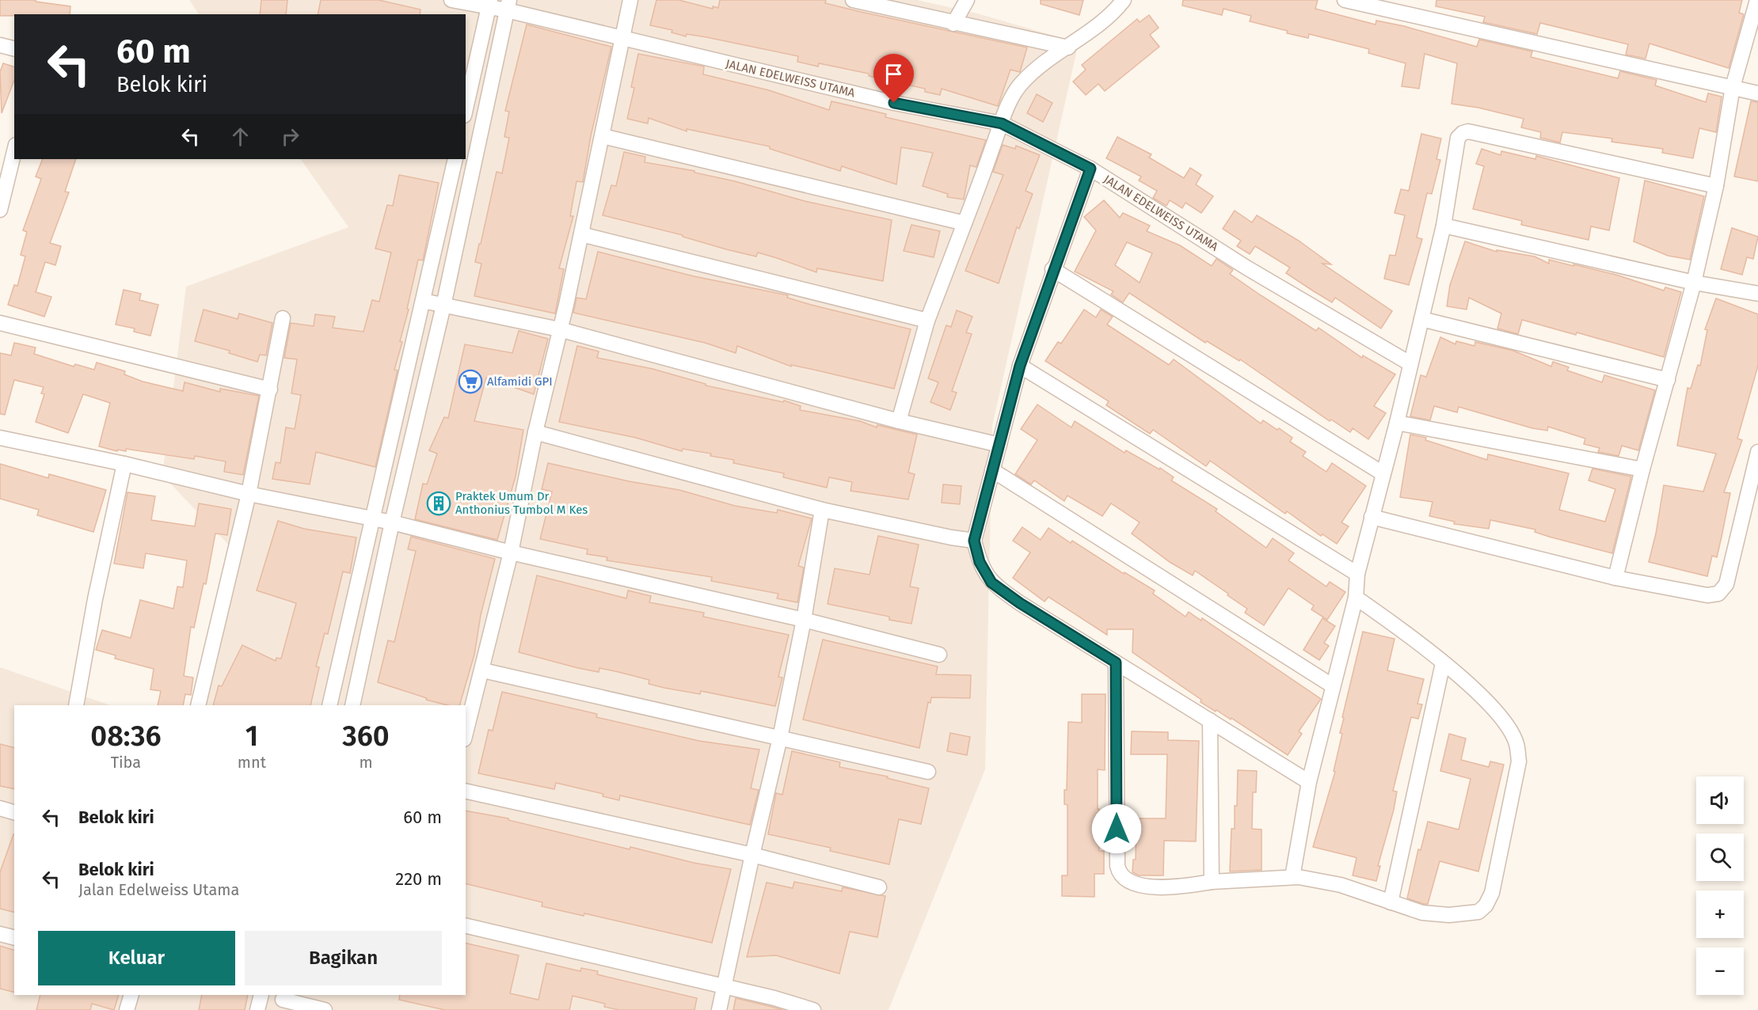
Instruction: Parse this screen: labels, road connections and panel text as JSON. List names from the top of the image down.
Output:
{
  "streets": {
    "street": ["JALAN EDELWEISS UTAMA"]
  },
  "places": {
    "supermarket": ["Alfamidi GPI"],
    "building": ["Praktek Umum Dr Anthonius Tumbol M Kes"]
  },
  "page": {
    "turn": ["60 m", "Belok kiri"],
    "eta": [
      "08:36",
      "Tiba",
      "1",
      "mnt",
      "360",
      "m"
    ],
    "map_buttons": ["+", "−"],
    "list": [
      {
        "name": "Belok kiri",
        "value": "60 m"
      },
      {
        "name": "Belok kiri",
        "note": "Jalan Edelweiss Utama",
        "value": "220 m"
      }
    ],
    "buttons": ["Keluar", "Bagikan"]
  }
}
